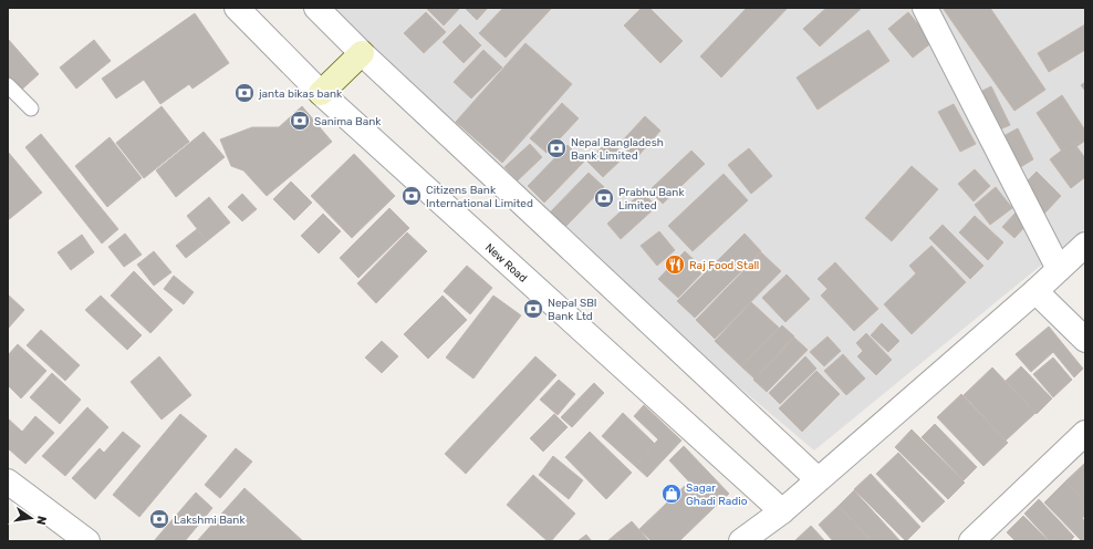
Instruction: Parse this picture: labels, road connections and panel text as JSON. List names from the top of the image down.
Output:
{
  "streets": {
    "street": ["New Road"]
  },
  "places": {
    "bank": [
      "janta bikas bank",
      "Sanima Bank",
      "Nepal Bangladesh Bank Limited",
      "Citizens Bank International Limited",
      "Prabhu Bank Limited",
      "Nepal SBI Bank Ltd",
      "Lakshmi Bank"
    ],
    "restaurant": ["Raj Food Stall"],
    "shop": ["Sagar Ghadi Radio"]
  },
  "north": "right"
}
